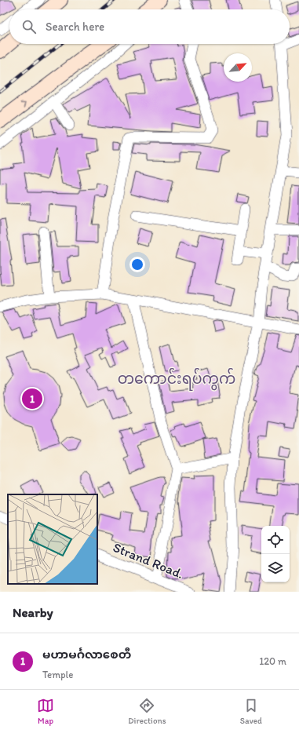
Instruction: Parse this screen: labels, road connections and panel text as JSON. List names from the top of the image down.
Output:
{
  "streets": {
    "street": ["Strand Road."]
  },
  "districts": ["တကောင်းရပ်ကွက်"],
  "north": "top right",
  "page": {
    "search": "Search here",
    "pins": "1",
    "heading": "Nearby",
    "list": [
      {
        "mark": "1",
        "name": "မဟာမင်္ဂလာစေတီ",
        "note": "Temple",
        "value": "120 m"
      }
    ],
    "nav": ["Map", "Directions", "Saved"]
  }
}
